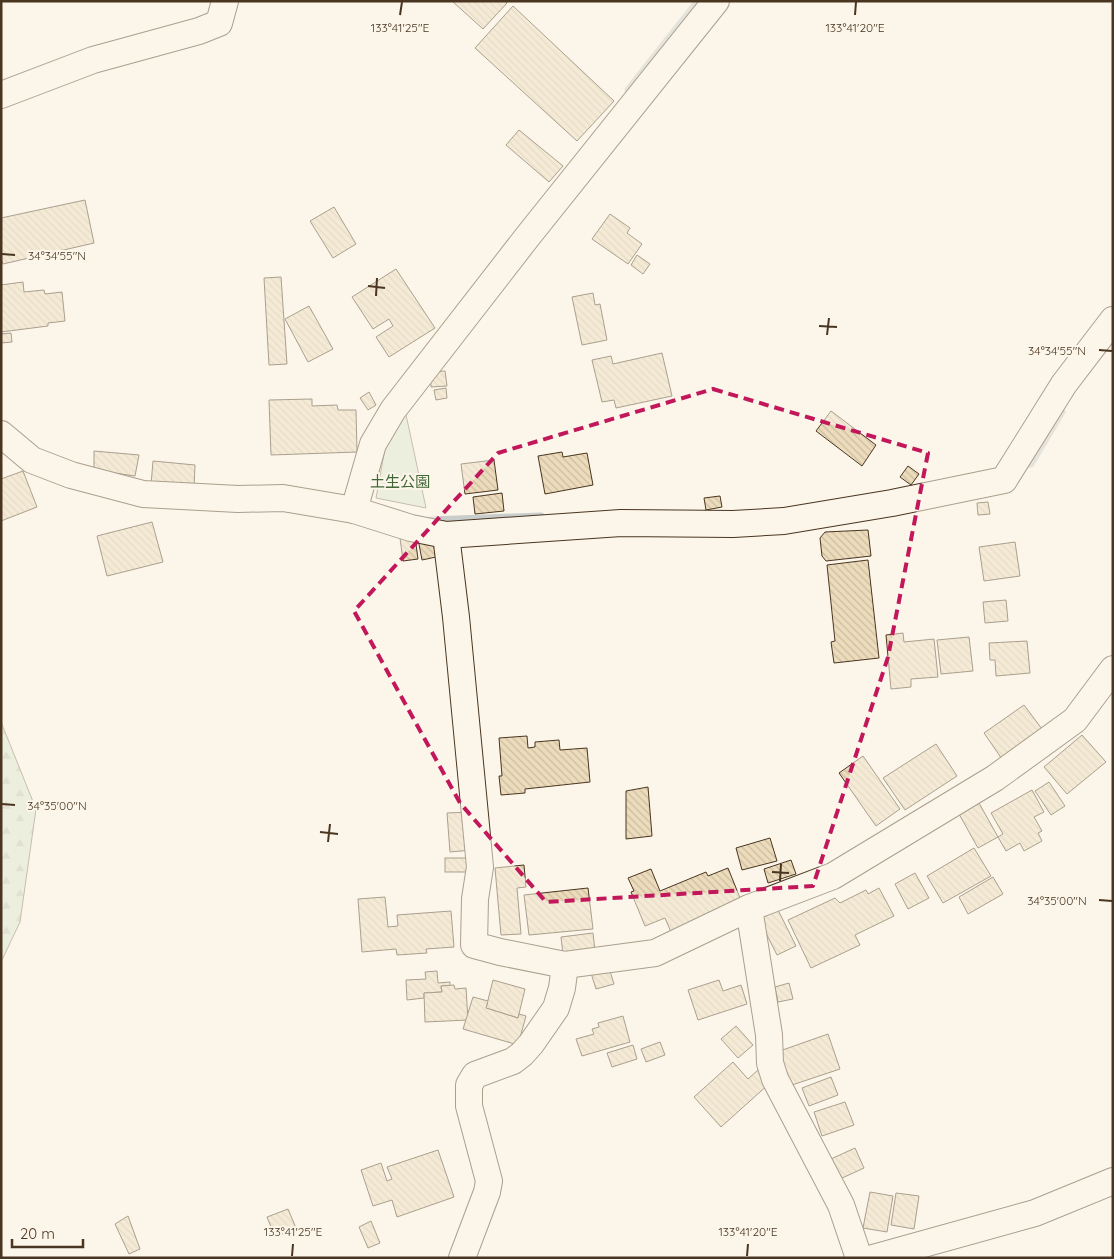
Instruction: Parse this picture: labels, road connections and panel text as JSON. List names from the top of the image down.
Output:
{
  "parks": ["土生公園"],
  "scale_bar": "20 m",
  "coordinates": [
    "133°41'25\"E",
    "133°41'20\"E",
    "34°34'55\"N",
    "34°35'00\"N"
  ]
}
